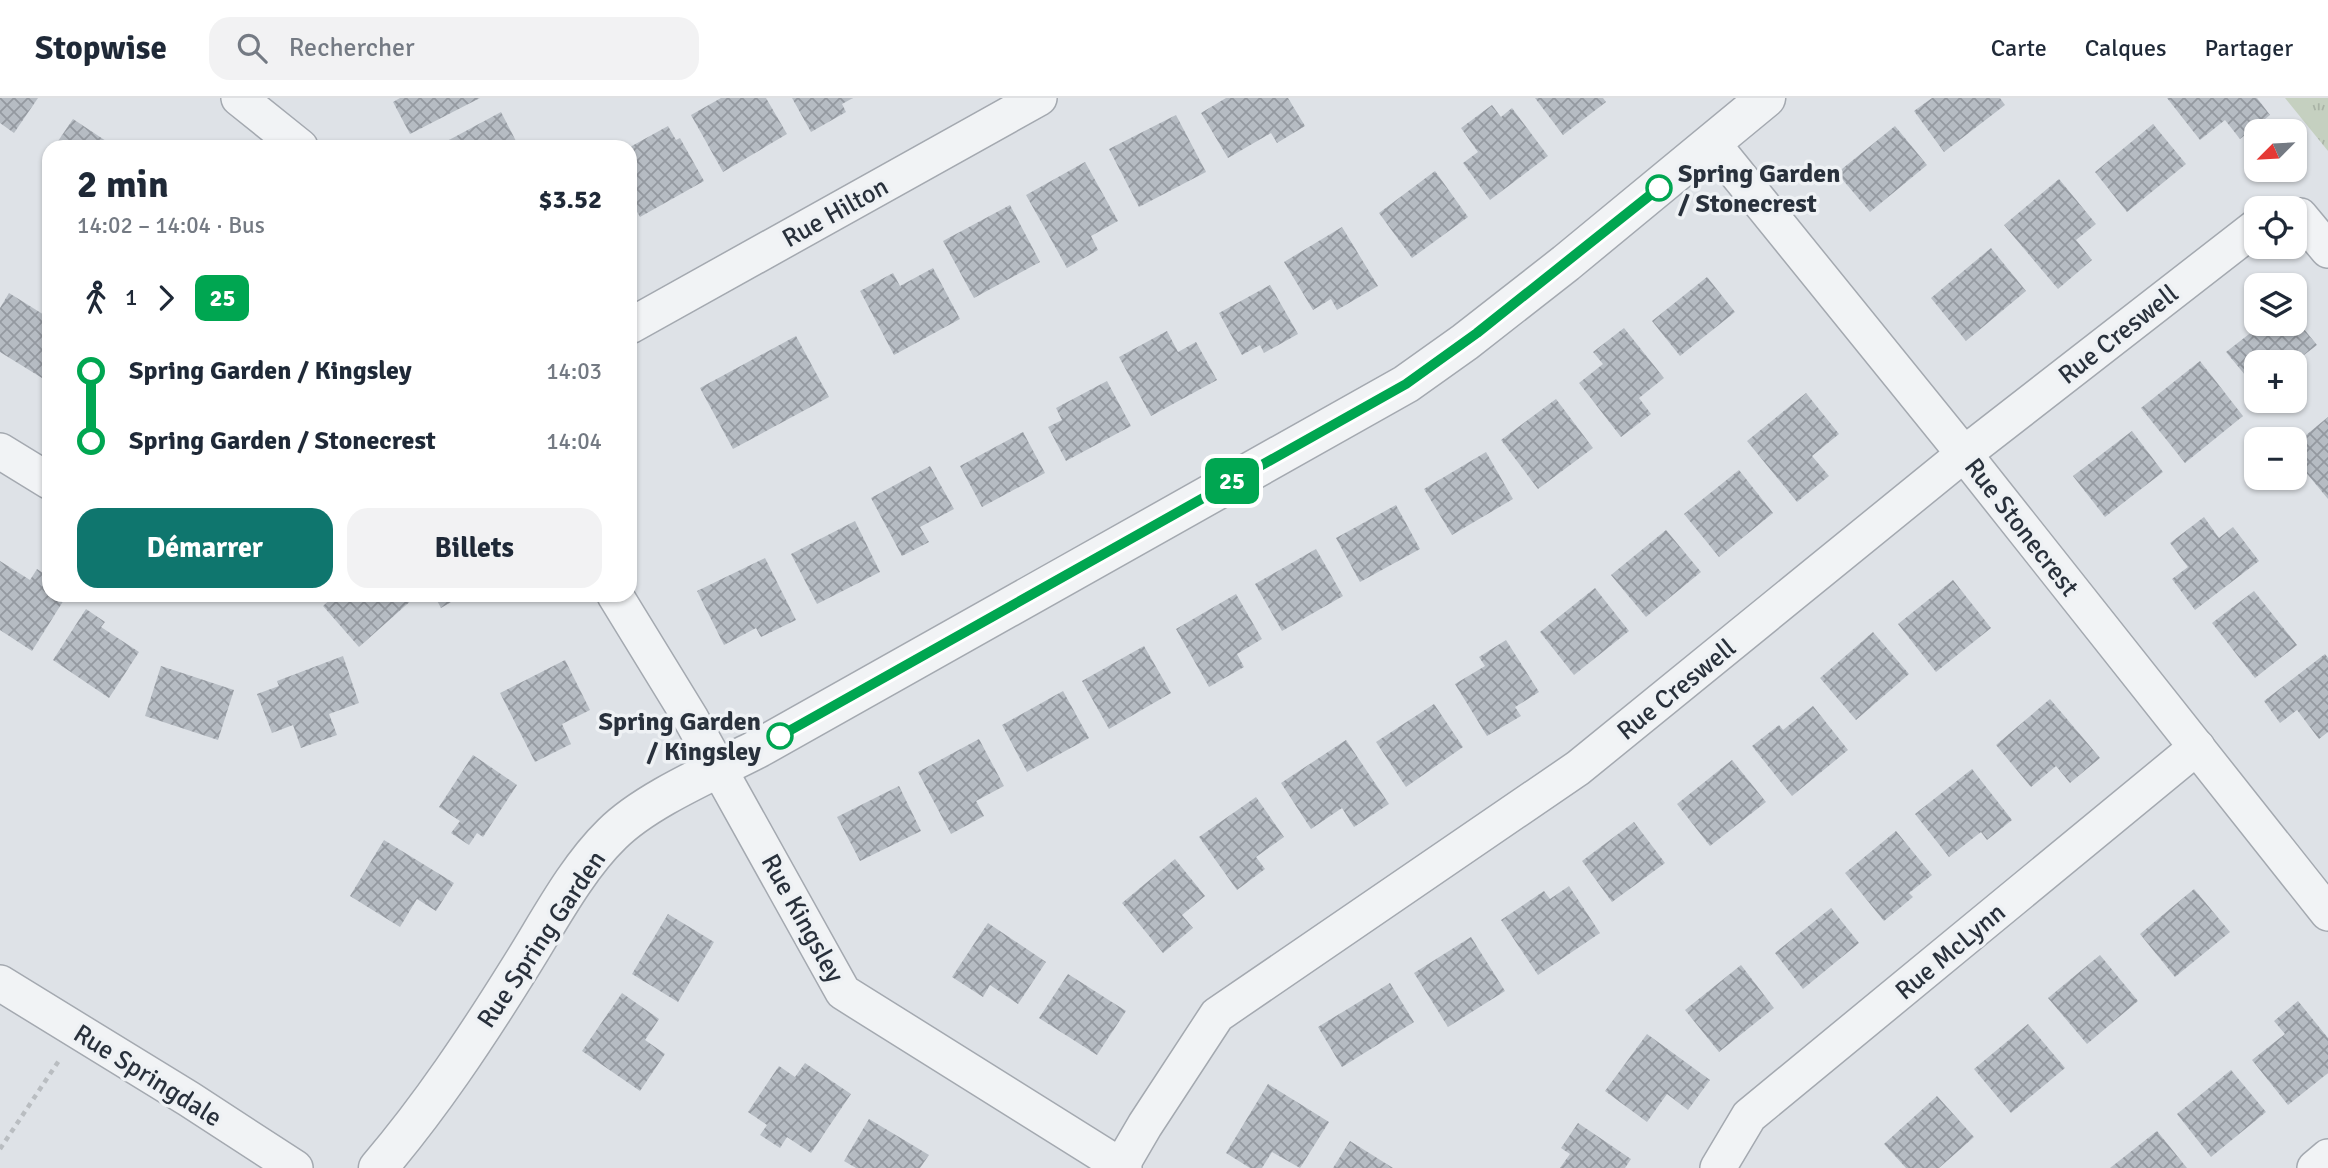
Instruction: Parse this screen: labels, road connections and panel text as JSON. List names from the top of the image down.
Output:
{
  "streets": {
    "street": [
      "Rue Hilton",
      "Rue Creswell",
      "Rue Stonecrest",
      "Rue Kingsley",
      "Rue Spring Garden",
      "Rue McLynn",
      "Rue Springdale"
    ]
  },
  "crossings": [
    ["Rue Creswell", "Rue Stonecrest"],
    ["Rue Creswell", "Rue Kingsley"],
    ["Rue Stonecrest", "Rue Spring Garden"],
    ["Rue Stonecrest", "Rue McLynn"],
    ["Rue Kingsley", "Rue Spring Garden"]
  ],
  "places": ["Spring Garden / Stonecrest", "Spring Garden / Kingsley"],
  "lines": ["bus line 25"],
  "north": "bottom left",
  "page": {
    "header": "Stopwise",
    "search": "Rechercher",
    "nav": ["Carte", "Calques", "Partager"],
    "on_map": "25",
    "map_buttons": ["+", "−"],
    "heading": ["2 min", "14:02 – 14:04 · Bus", "$3.52"],
    "legs": ["1", "25"],
    "list": [
      {
        "name": "Spring Garden / Kingsley",
        "value": "14:03"
      },
      {
        "name": "Spring Garden / Stonecrest",
        "value": "14:04"
      }
    ],
    "buttons": ["Démarrer", "Billets"]
  }
}
